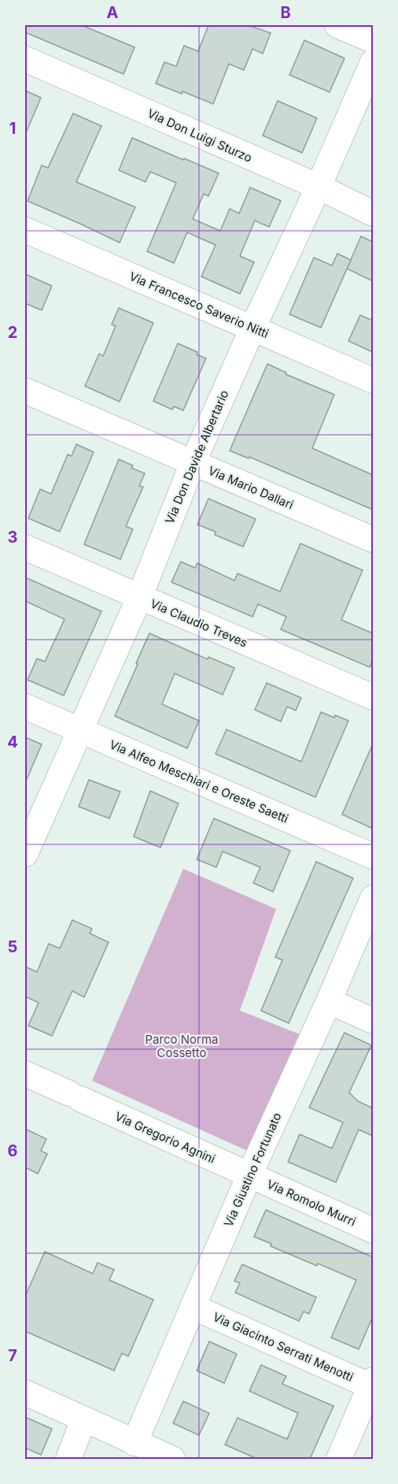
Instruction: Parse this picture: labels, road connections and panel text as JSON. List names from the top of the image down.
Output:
{
  "streets": {
    "street": [
      "Via Don Luigi Sturzo",
      "Via Francesco Saverio Nitti",
      "Via Don Davide Albertario",
      "Via Mario Dallari",
      "Via Claudio Treves",
      "Via Alfeo Meschiari e Oreste Saetti",
      "Via Gregorio Agnini",
      "Via Giustino Fortunato",
      "Via Romolo Murri",
      "Via Giacinto Serrati Menotti"
    ]
  },
  "crossings": [
    ["Via Don Luigi Sturzo", "Via Don Davide Albertario"],
    ["Via Francesco Saverio Nitti", "Via Don Davide Albertario"],
    ["Via Don Davide Albertario", "Via Mario Dallari"],
    ["Via Don Davide Albertario", "Via Claudio Treves"],
    ["Via Don Davide Albertario", "Via Alfeo Meschiari e Oreste Saetti"],
    ["Via Gregorio Agnini", "Via Giustino Fortunato"],
    ["Via Gregorio Agnini", "Via Romolo Murri"],
    ["Via Giustino Fortunato", "Via Romolo Murri"],
    ["Via Giustino Fortunato", "Via Giacinto Serrati Menotti"]
  ],
  "parks": ["Parco Norma Cossetto"],
  "grid": {
    "columns": ["A", "B"],
    "rows": [
      "1",
      "2",
      "3",
      "4",
      "5",
      "6",
      "7"
    ]
  }
}
